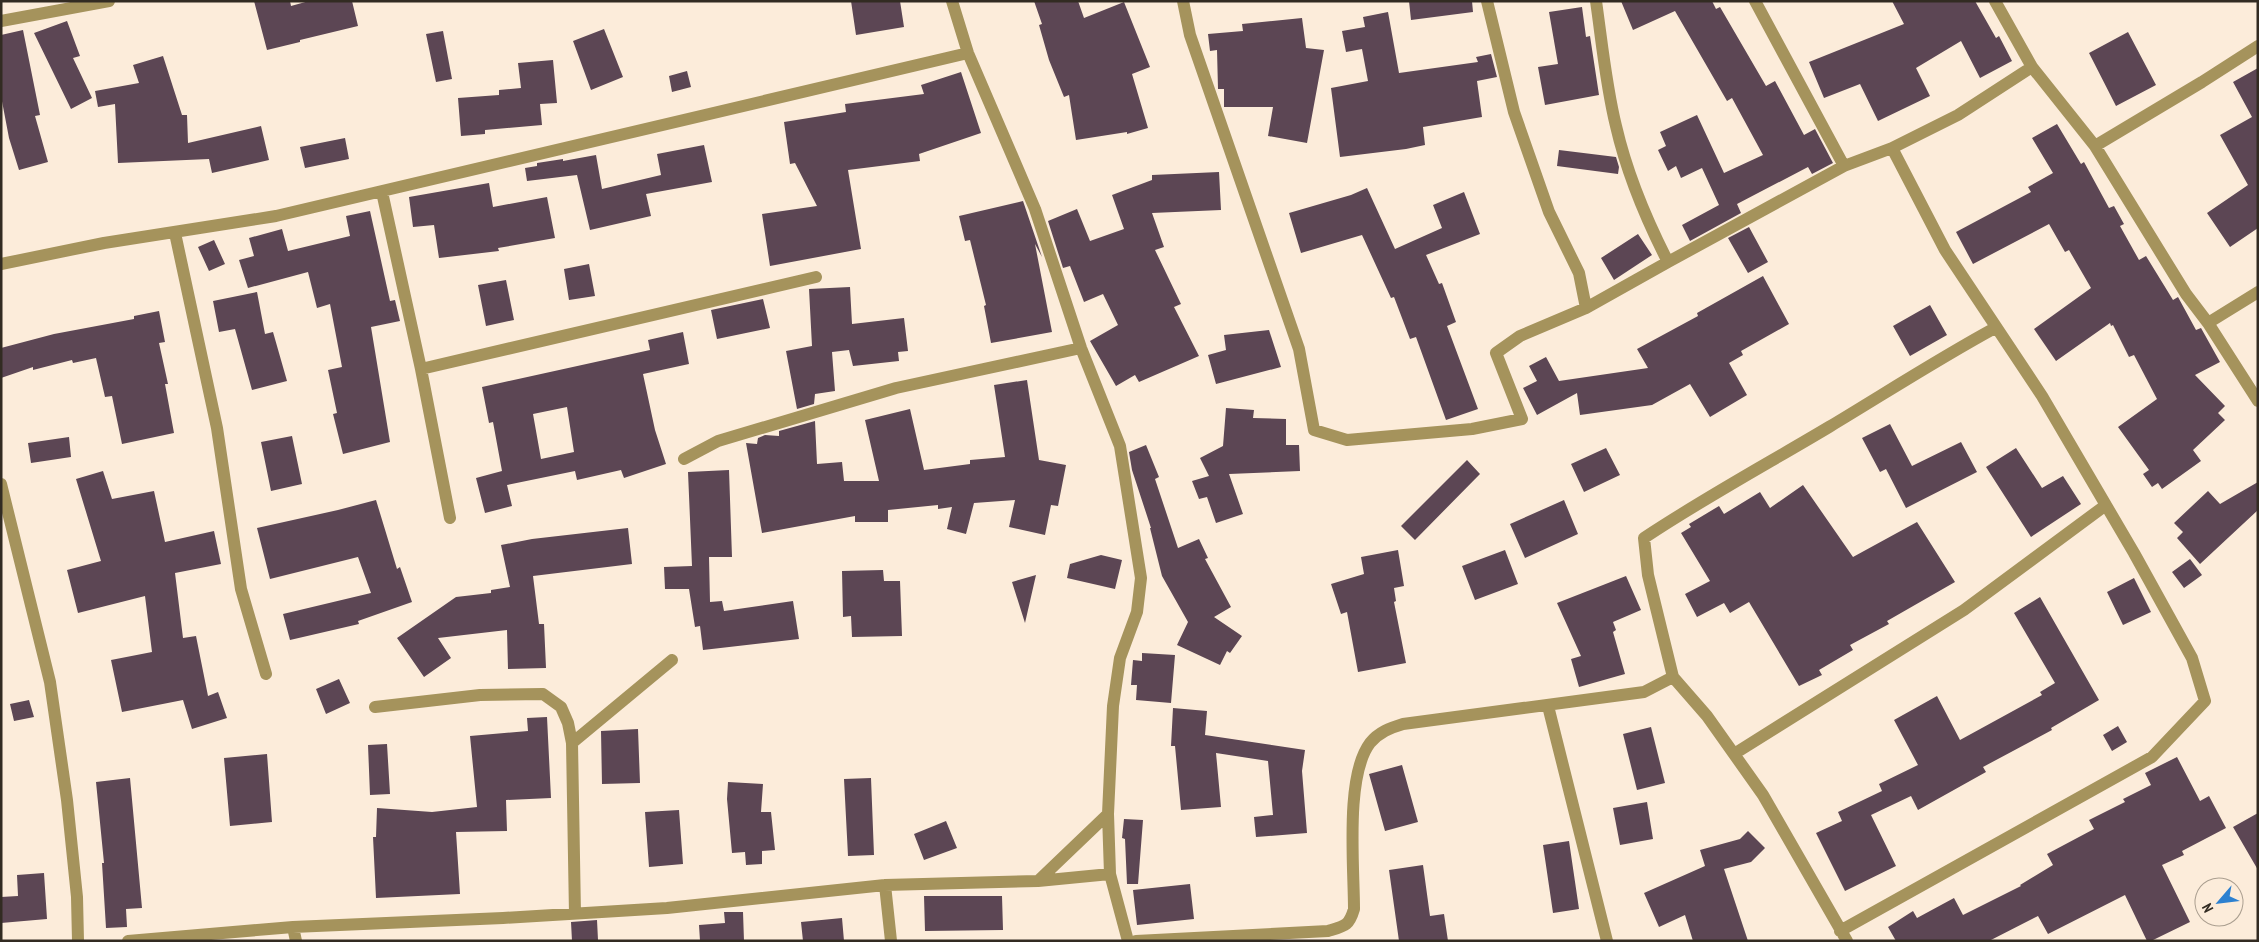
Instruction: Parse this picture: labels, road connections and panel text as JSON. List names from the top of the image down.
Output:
{
  "north": "bottom left"
}
